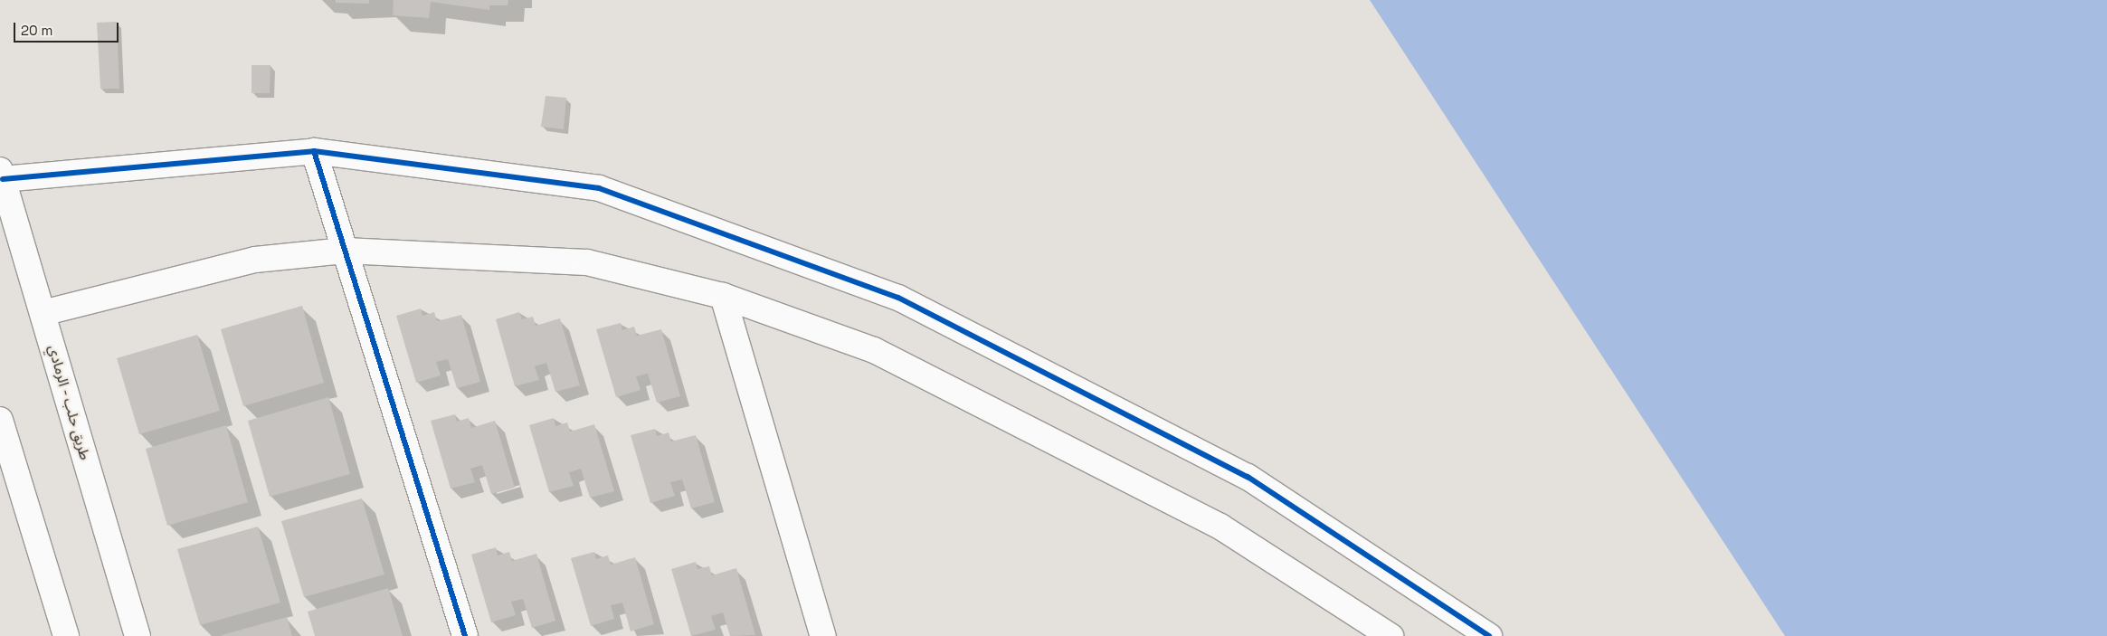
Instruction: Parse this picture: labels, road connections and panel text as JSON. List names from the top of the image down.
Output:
{
  "streets": {
    "main road": ["طريق حلب - الرمادي"]
  },
  "scale_bar": "20 m"
}
